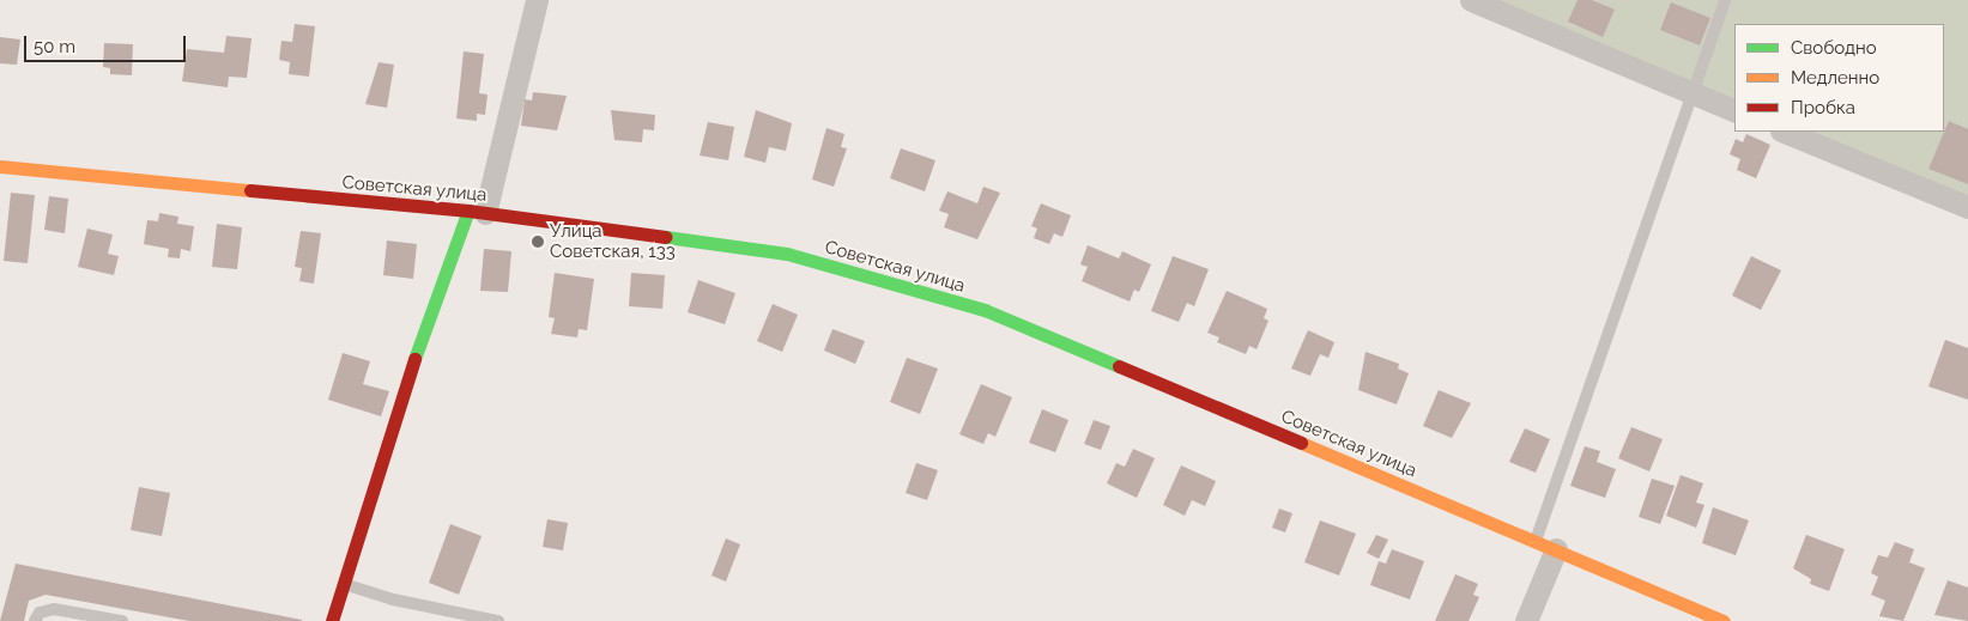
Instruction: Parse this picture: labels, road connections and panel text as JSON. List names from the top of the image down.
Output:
{
  "streets": {
    "street": ["Советская улица"]
  },
  "places": ["Улица Советская, 133"],
  "legend": ["Свободно", "Медленно", "Пробка"],
  "scale_bar": "50 m"
}
